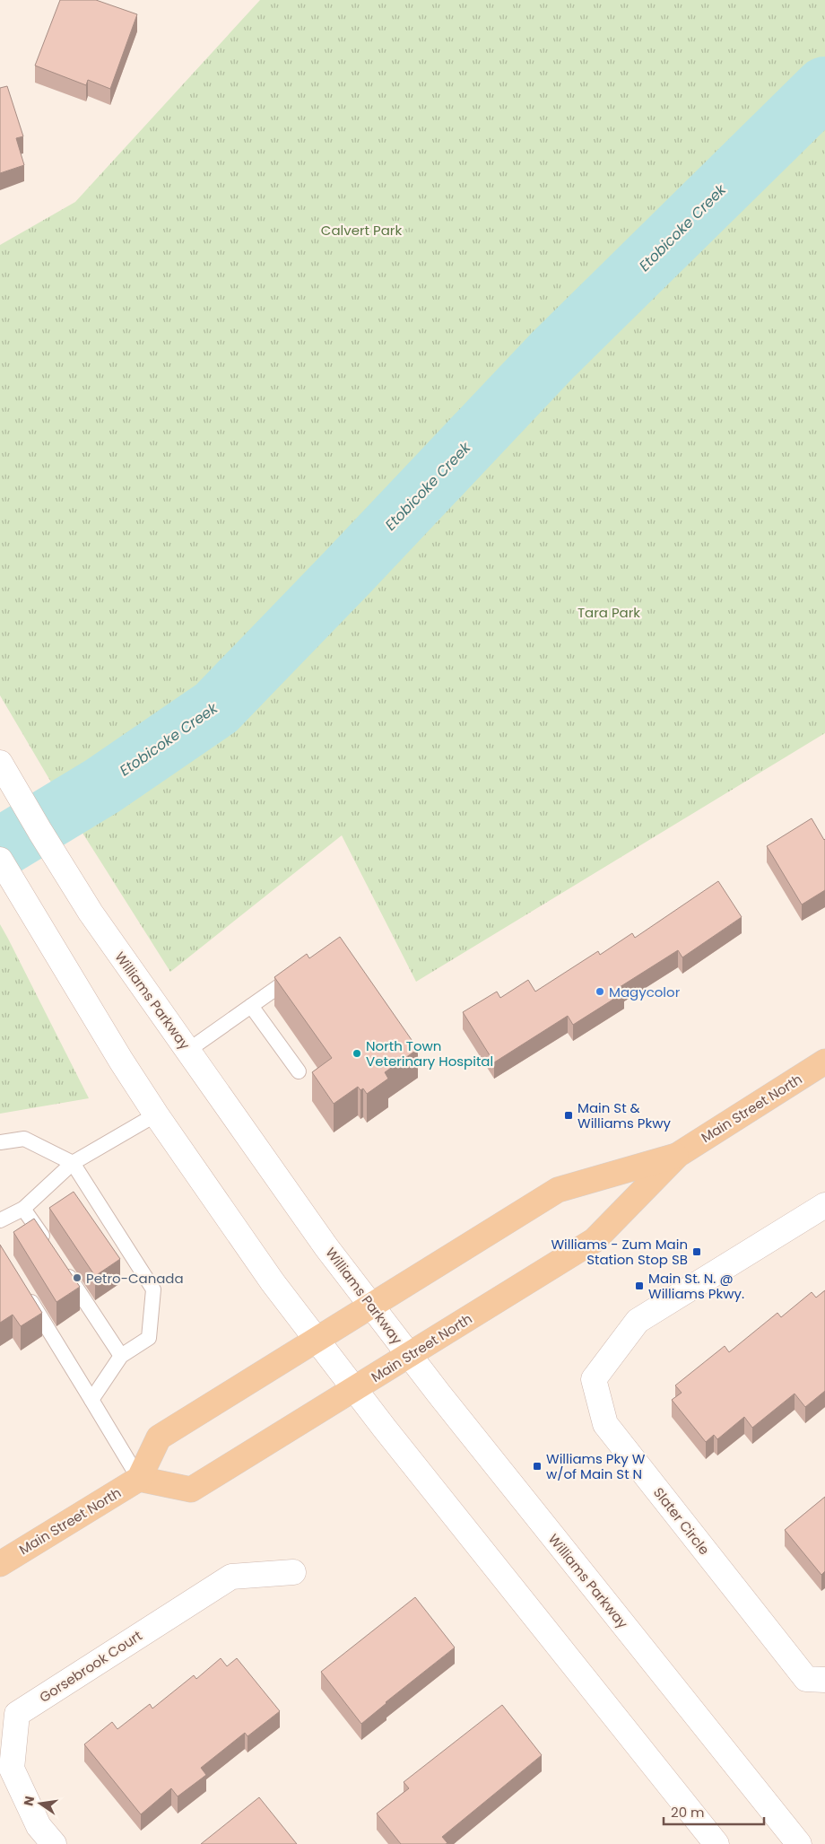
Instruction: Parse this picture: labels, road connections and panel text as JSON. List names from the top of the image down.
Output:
{
  "streets": {
    "main road": [
      "Williams Parkway",
      "Main Street North",
      "Slater Circle",
      "Gorsebrook Court"
    ]
  },
  "crossings": [
    ["Williams Parkway", "Main Street North"]
  ],
  "water": ["Etobicoke Creek"],
  "parks": ["Calvert Park", "Tara Park"],
  "places": {
    "other": ["Magycolor", "North Town Veterinary Hospital", "Petro-Canada"],
    "transit": [
      "Main St & Williams Pkwy",
      "Williams - Zum Main Station Stop SB",
      "Main St. N. @ Williams Pkwy.",
      "Williams Pky W w/of Main St N"
    ]
  },
  "scale_bar": "20 m",
  "north": "left"
}
